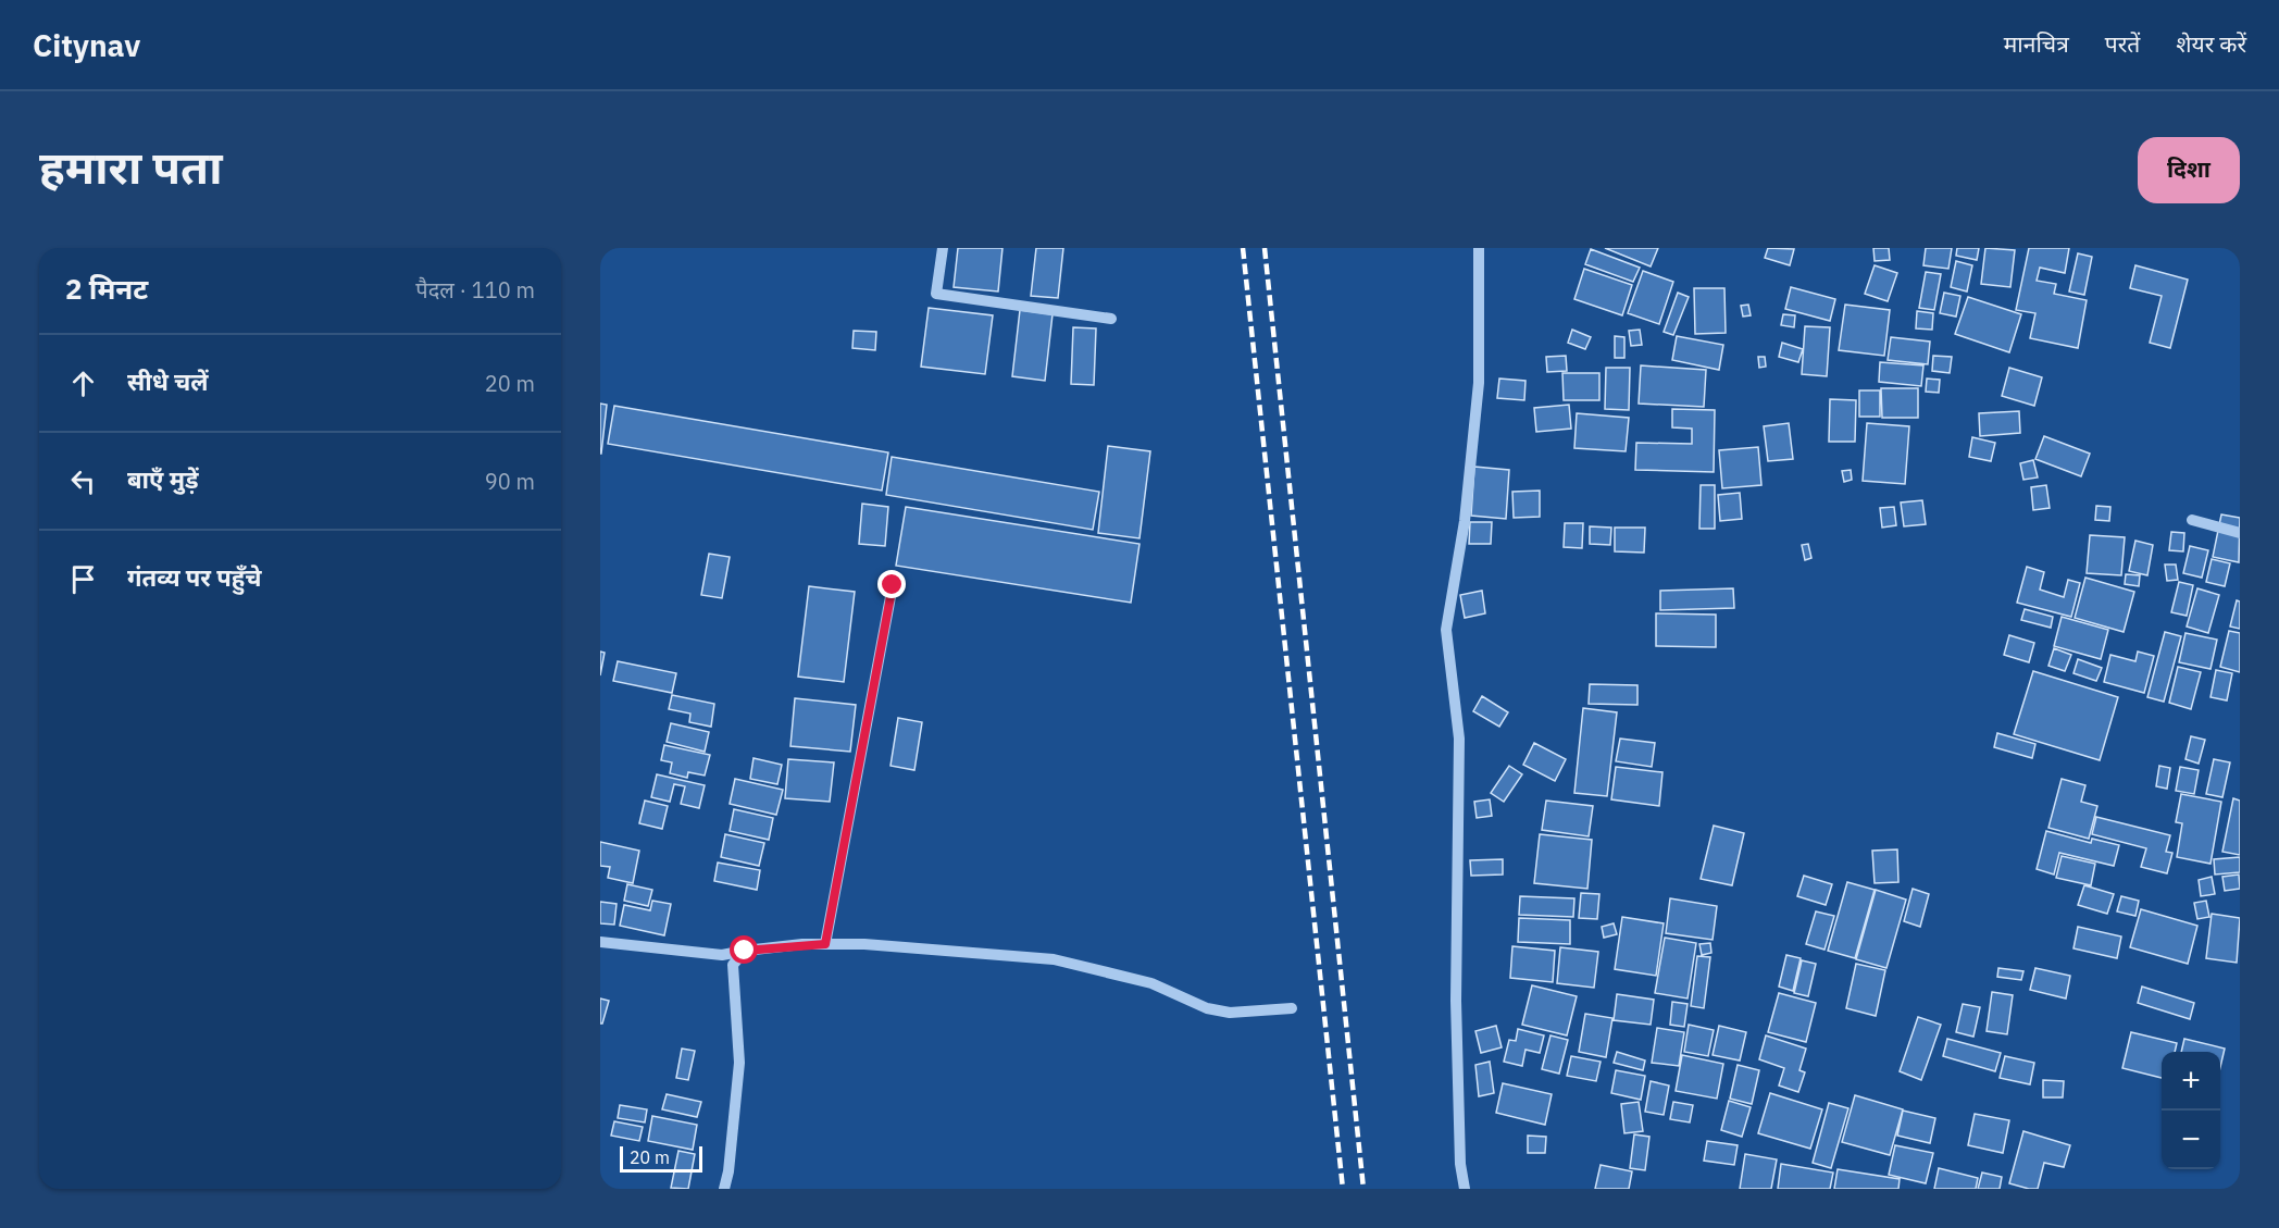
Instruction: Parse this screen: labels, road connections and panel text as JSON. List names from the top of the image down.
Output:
{
  "scale_bar": "20 m",
  "page": {
    "header": "Citynav",
    "nav": ["मानचित्र", "परतें", "शेयर करें"],
    "title": "हमारा पता",
    "buttons": "दिशा",
    "heading": ["2 मिनट", "पैदल · 110 m"],
    "list": [
      ["सीधे चलें", "20 m"],
      ["बाएँ मुड़ें", "90 m"],
      "गंतव्य पर पहुँचे"
    ],
    "map_buttons": ["+", "−"],
    "scale": "20 m"
  }
}
